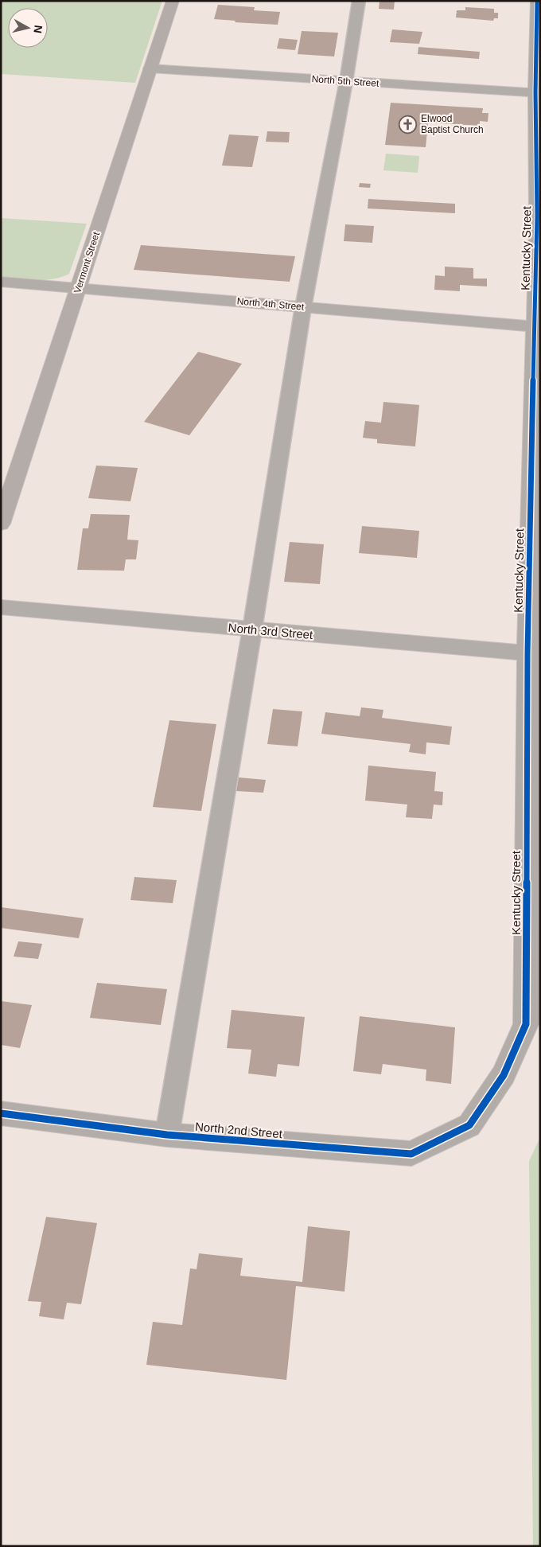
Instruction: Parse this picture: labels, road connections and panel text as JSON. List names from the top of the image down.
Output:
{
  "streets": {
    "street": [
      "North 5th Street",
      "Kentucky Street",
      "Vermont Street",
      "North 4th Street",
      "North 3rd Street",
      "North 2nd Street"
    ]
  },
  "crossings": [
    ["North 5th Street", "Kentucky Street"],
    ["North 5th Street", "Vermont Street"],
    ["Kentucky Street", "North 4th Street"],
    ["Kentucky Street", "North 3rd Street"],
    ["Kentucky Street", "North 2nd Street"],
    ["Vermont Street", "North 4th Street"]
  ],
  "places": {
    "church": ["Elwood Baptist Church"]
  },
  "north": "right"
}
